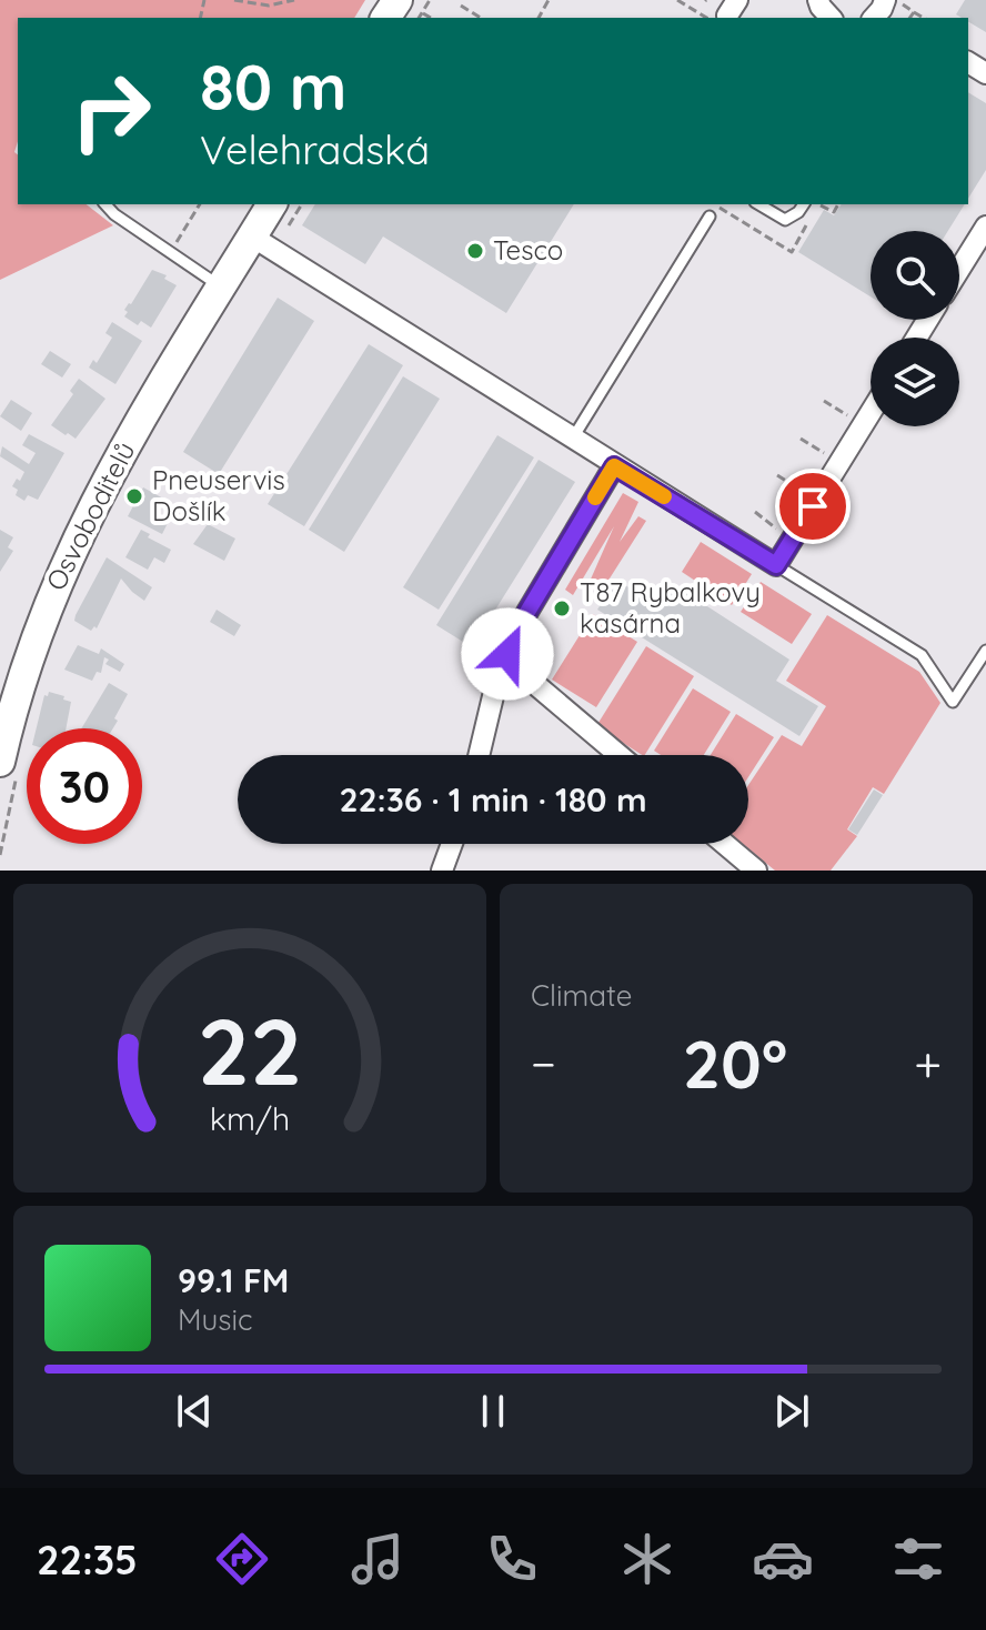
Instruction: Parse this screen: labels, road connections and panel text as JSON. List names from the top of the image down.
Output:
{
  "streets": {
    "main road": ["Osvoboditelů"]
  },
  "places": ["Tesco", "Pneuservis Došlík", "T87 Rybalkovy kasárna"],
  "page": {
    "turn": ["80 m", "Velehradská"],
    "limit": "30",
    "trip": "22:36 · 1 min · 180 m",
    "tile": "Climate",
    "heat": ["−", "20°", "+"],
    "song": ["99.1 FM", "Music"],
    "tabs": "22:35",
    "gauge": ["22", "km/h"]
  }
}
